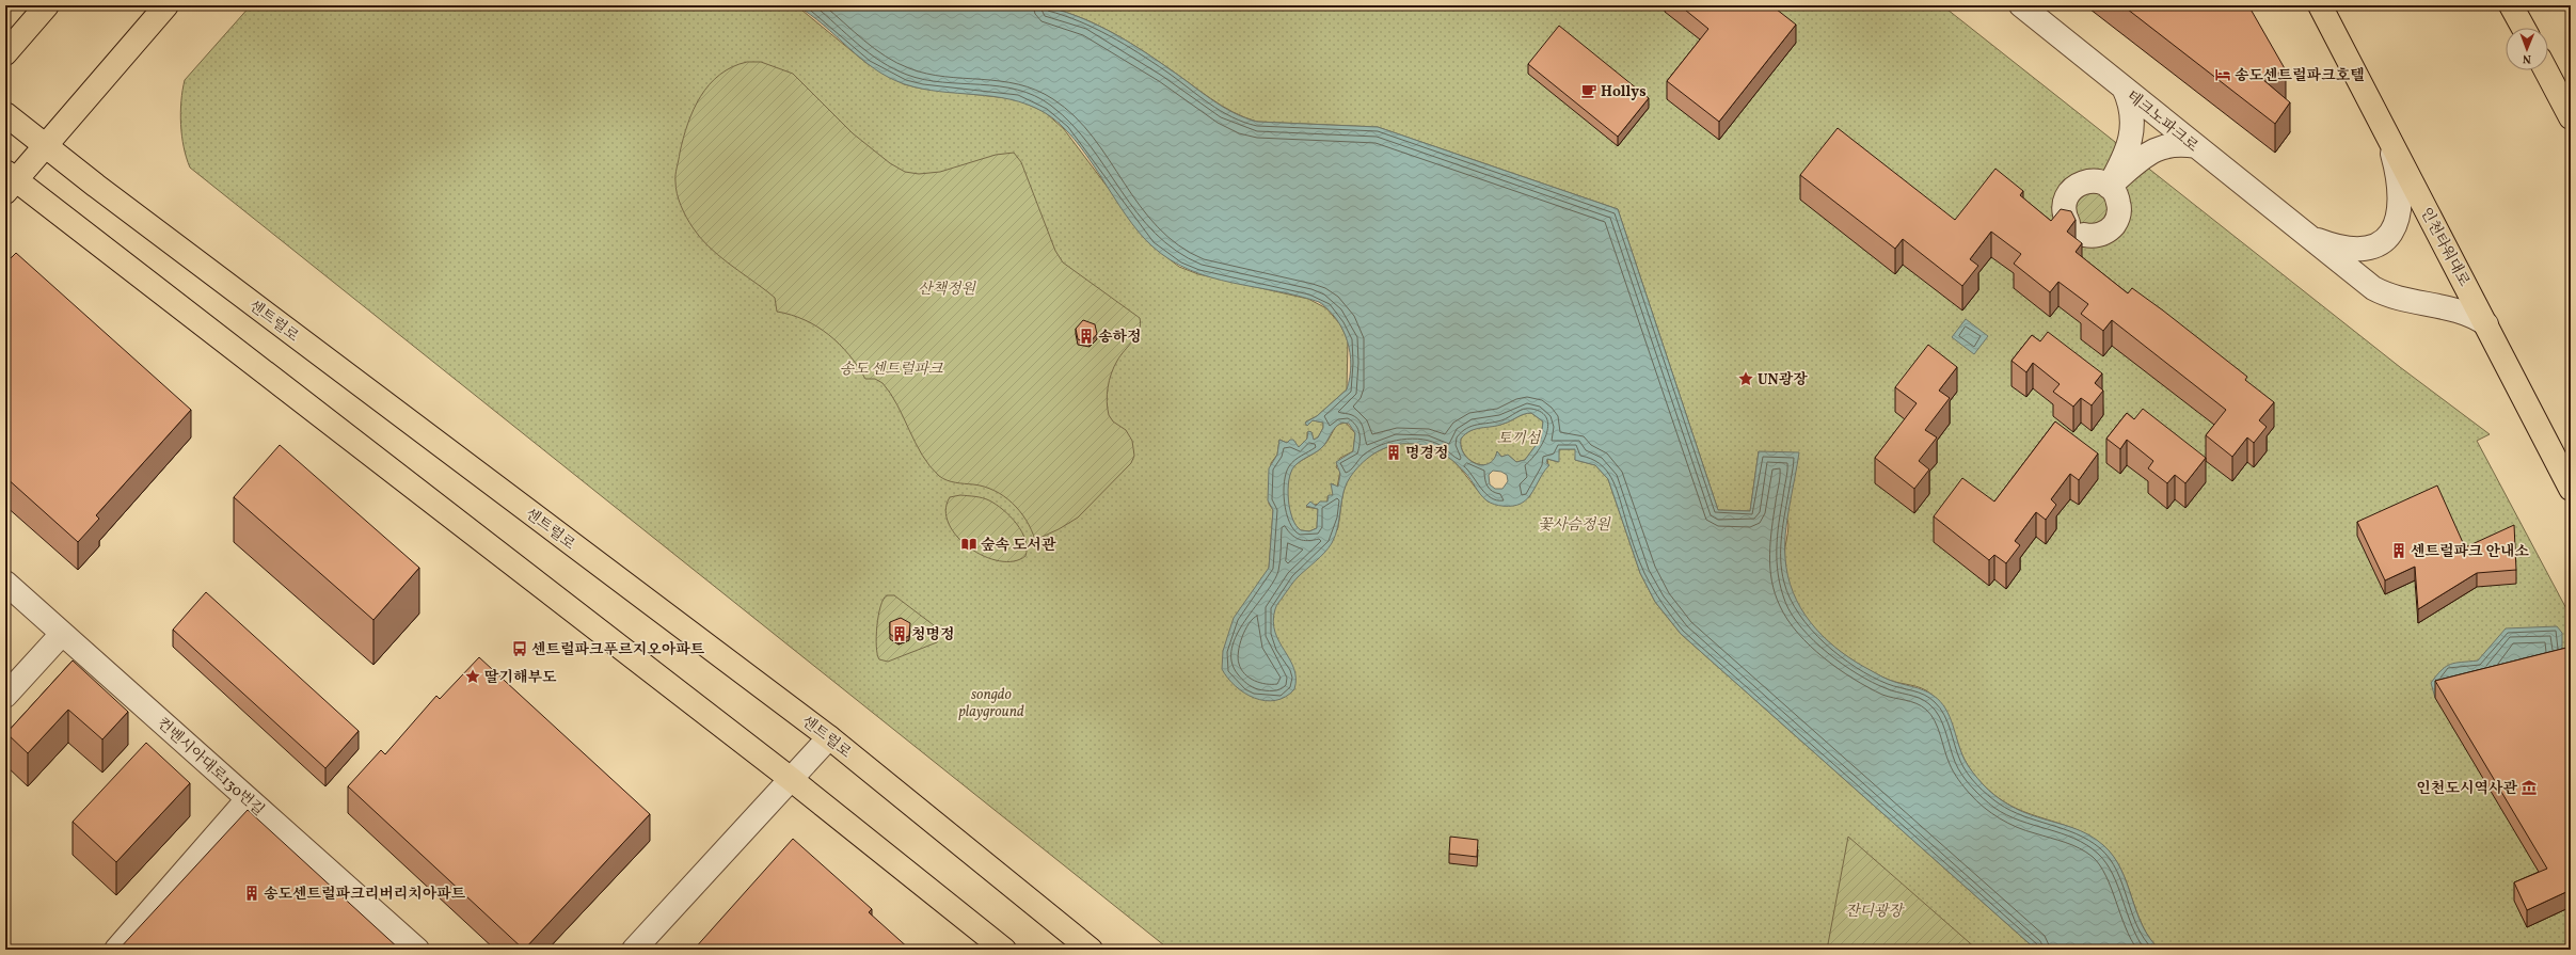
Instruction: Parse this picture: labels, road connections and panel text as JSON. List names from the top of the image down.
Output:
{
  "streets": {
    "main road": ["인천타워대로", "센트럴로"],
    "street": ["테크노파크로", "컨벤시아대로130번길"]
  },
  "crossings": [
    ["테크노파크로", "인천타워대로"]
  ],
  "parks": [
    "산책정원",
    "송도 센트럴파크",
    "토끼섬",
    "꽃사슴정원",
    "songdo playground",
    "잔디광장"
  ],
  "places": {
    "hotel": ["송도센트럴파크호텔"],
    "cafe": ["Hollys"],
    "building": [
      "송하정",
      "명경정",
      "센트럴파크 안내소",
      "청명정",
      "송도센트럴파크리버리치아파트"
    ],
    "place": ["UN광장", "딸기해부도"],
    "library": ["숲속 도서관"],
    "bus stop": ["센트럴파크푸르지오아파트"],
    "museum": ["인천도시역사관"]
  },
  "north": "bottom"
}
